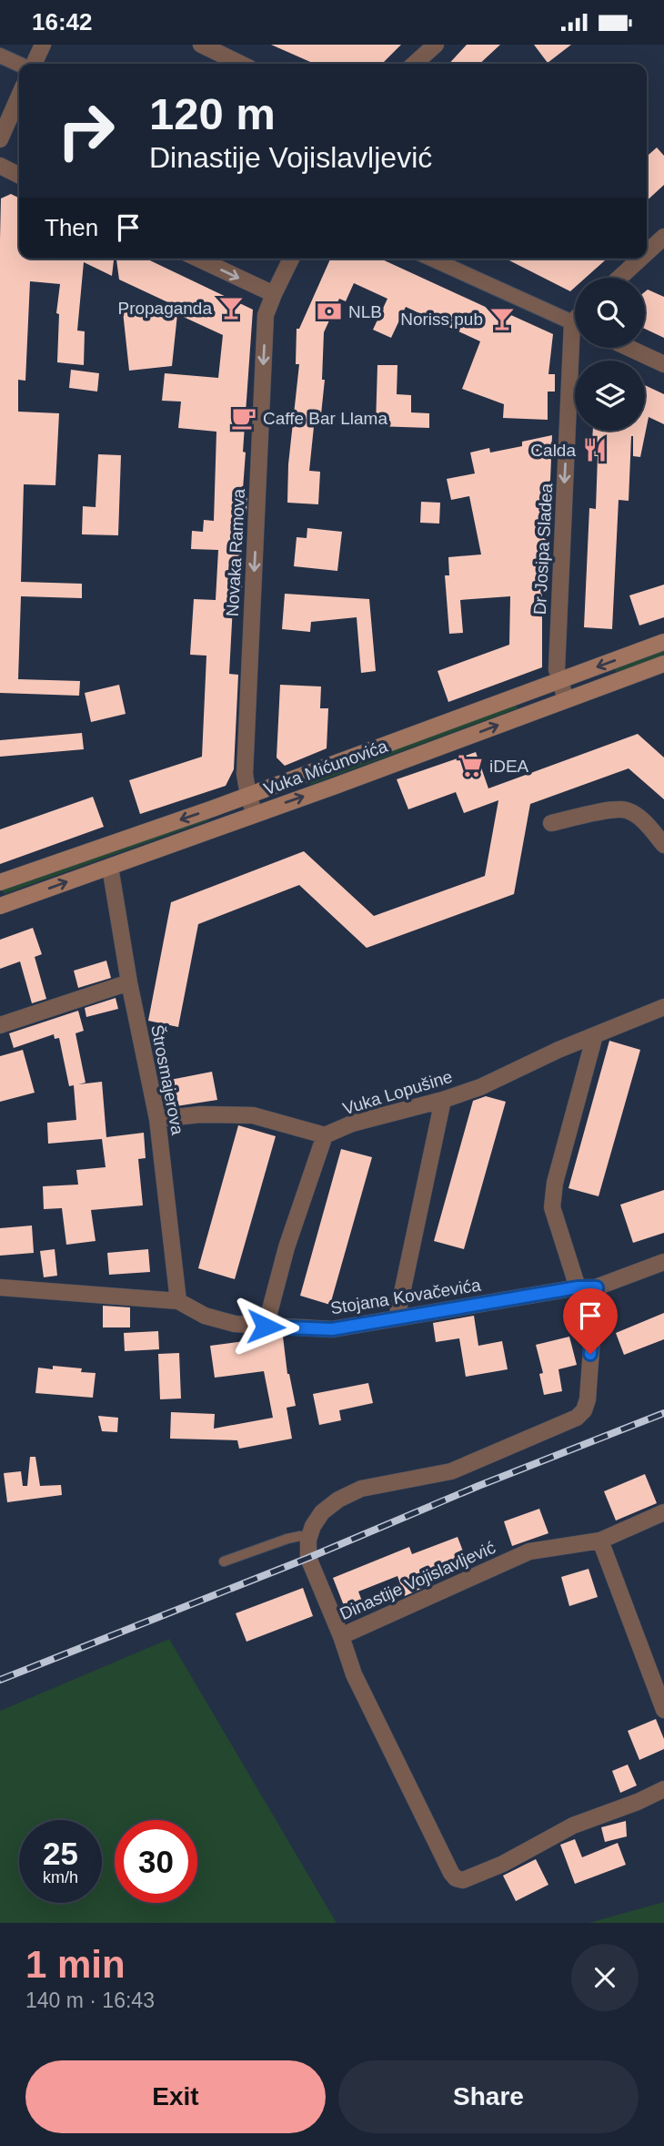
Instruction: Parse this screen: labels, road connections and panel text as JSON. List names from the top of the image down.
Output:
{
  "streets": {
    "main road": ["Vuka Mićunovića"],
    "street": [
      "Dr Josipa Sladea",
      "Novaka Ramova",
      "Štrosmajerova",
      "Vuka Lopušine",
      "Stojana Kovačevića",
      "Dinastije Vojislavljević"
    ]
  },
  "crossings": [
    ["Dr Josipa Sladea", "Vuka Mićunovića"],
    ["Novaka Ramova", "Vuka Mićunovića"],
    ["Vuka Mićunovića", "Štrosmajerova"],
    ["Štrosmajerova", "Stojana Kovačevića"]
  ],
  "one_way": ["Dr Josipa Sladea", "Novaka Ramova"],
  "places": {
    "bar": ["Propaganda", "Noriss pub"],
    "bank": ["NLB"],
    "cafe": ["Caffe Bar Llama"],
    "restaurant": ["Calda"],
    "supermarket": ["iDEA"]
  },
  "page": {
    "status": "16:42",
    "turn": ["120 m", "Dinastije Vojislavljević"],
    "then": "Then",
    "speed": "25 km/h",
    "limit": "30",
    "heading": ["1 min", "140 m · 16:43"],
    "buttons": ["Exit", "Share"]
  }
}
